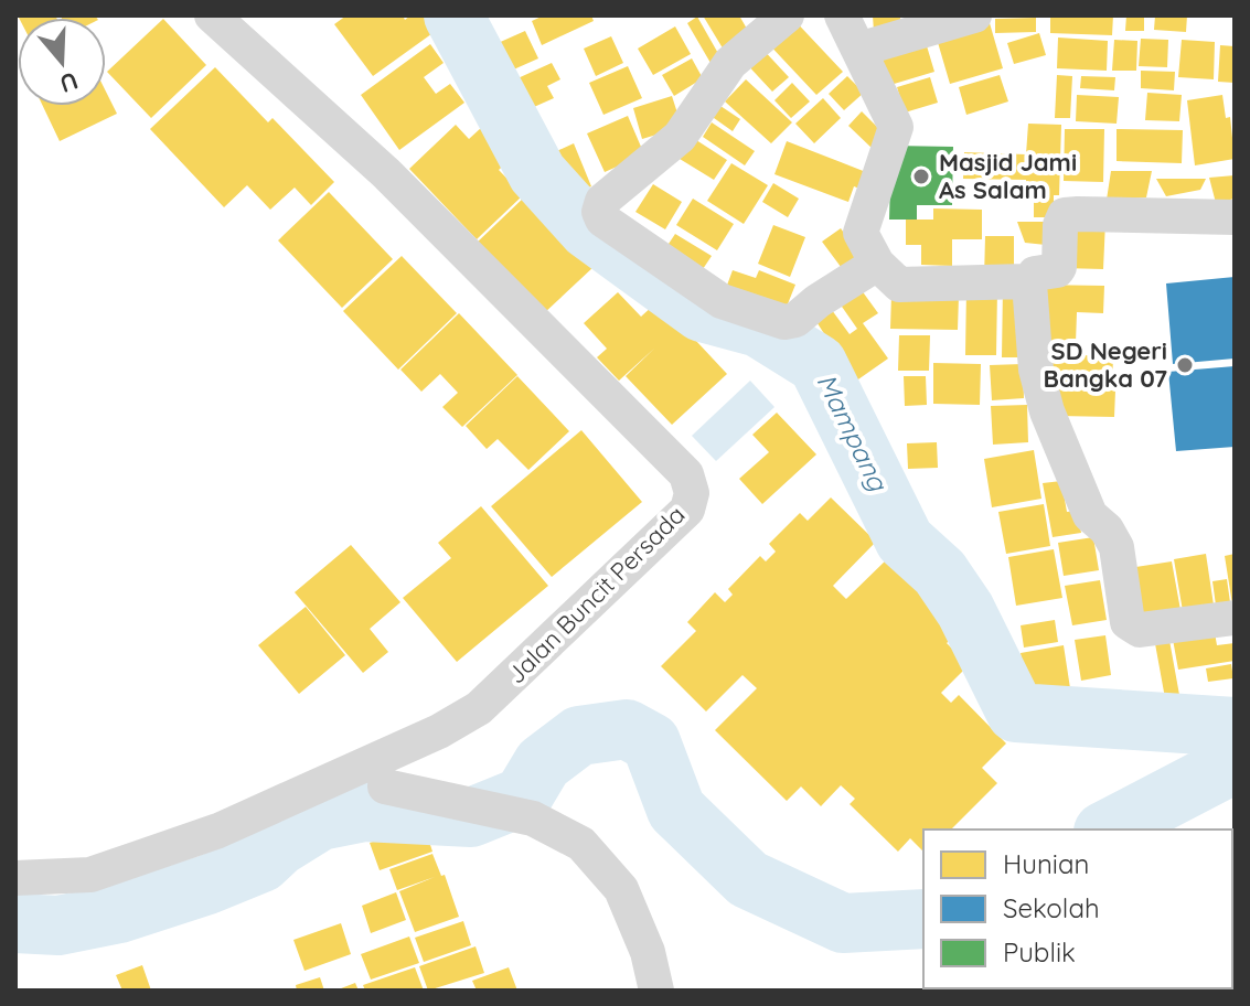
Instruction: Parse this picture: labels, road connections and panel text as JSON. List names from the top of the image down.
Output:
{
  "streets": {
    "street": ["Jalan Buncit Persada"]
  },
  "water": ["Mampang"],
  "places": ["Masjid Jami As Salam", "SD Negeri Bangka 07"],
  "legend": ["Hunian", "Sekolah", "Publik"],
  "north": "bottom"
}
